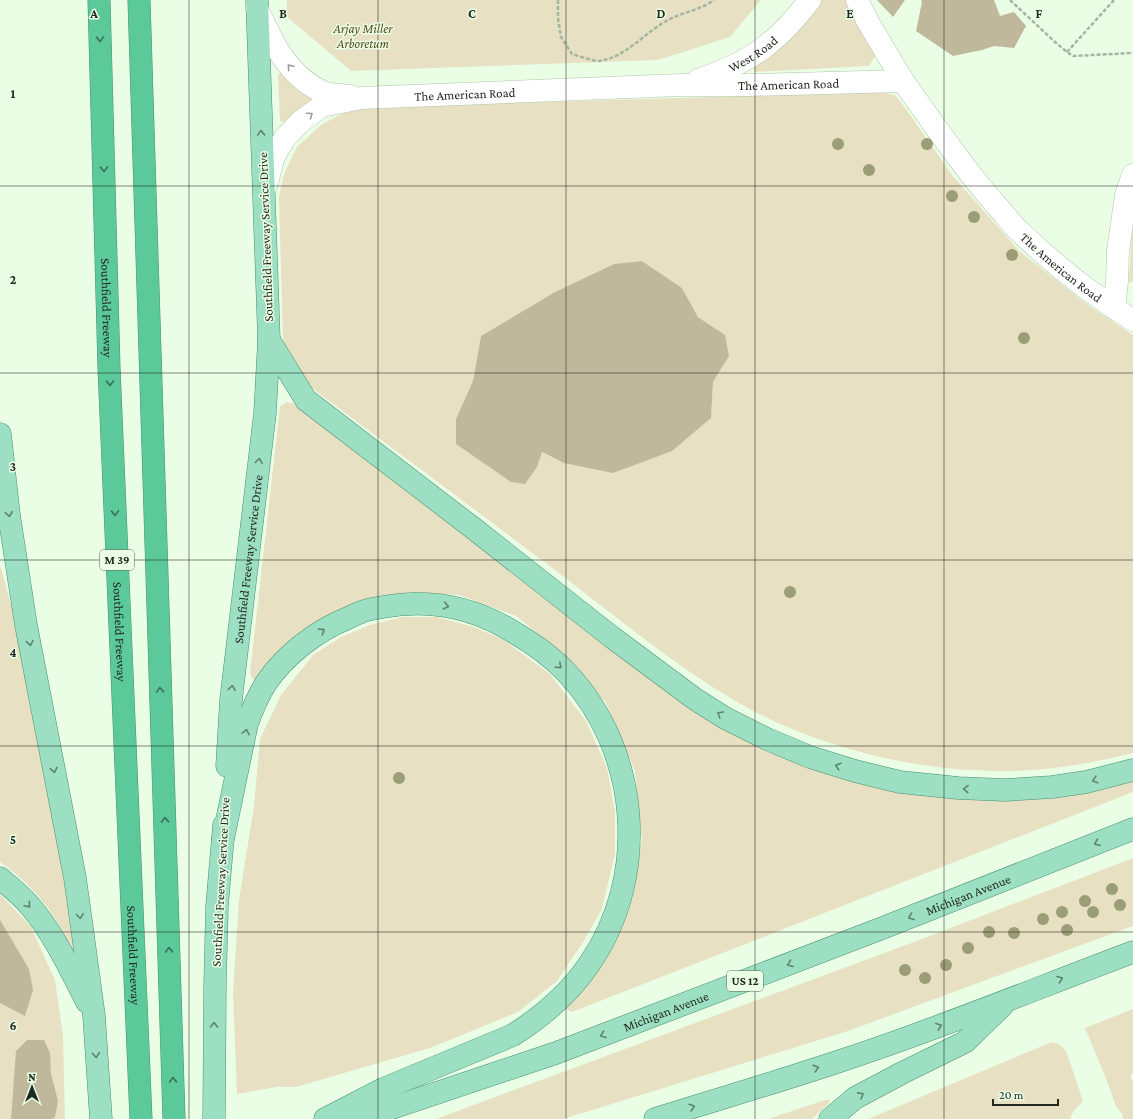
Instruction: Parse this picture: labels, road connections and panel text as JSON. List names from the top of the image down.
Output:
{
  "streets": {
    "highway": ["Southfield Freeway", "M 39"],
    "main road": ["Southfield Freeway Service Drive", "Michigan Avenue", "US 12"],
    "street": ["West Road", "The American Road"]
  },
  "crossings": [
    ["West Road", "The American Road"],
    ["The American Road", "Southfield Freeway Service Drive"]
  ],
  "parks": ["Arjay Miller Arboretum"],
  "scale_bar": "20 m",
  "north": "top",
  "grid": {
    "columns": [
      "A",
      "B",
      "C",
      "D",
      "E",
      "F"
    ],
    "rows": [
      "1",
      "2",
      "3",
      "4",
      "5",
      "6"
    ]
  }
}
